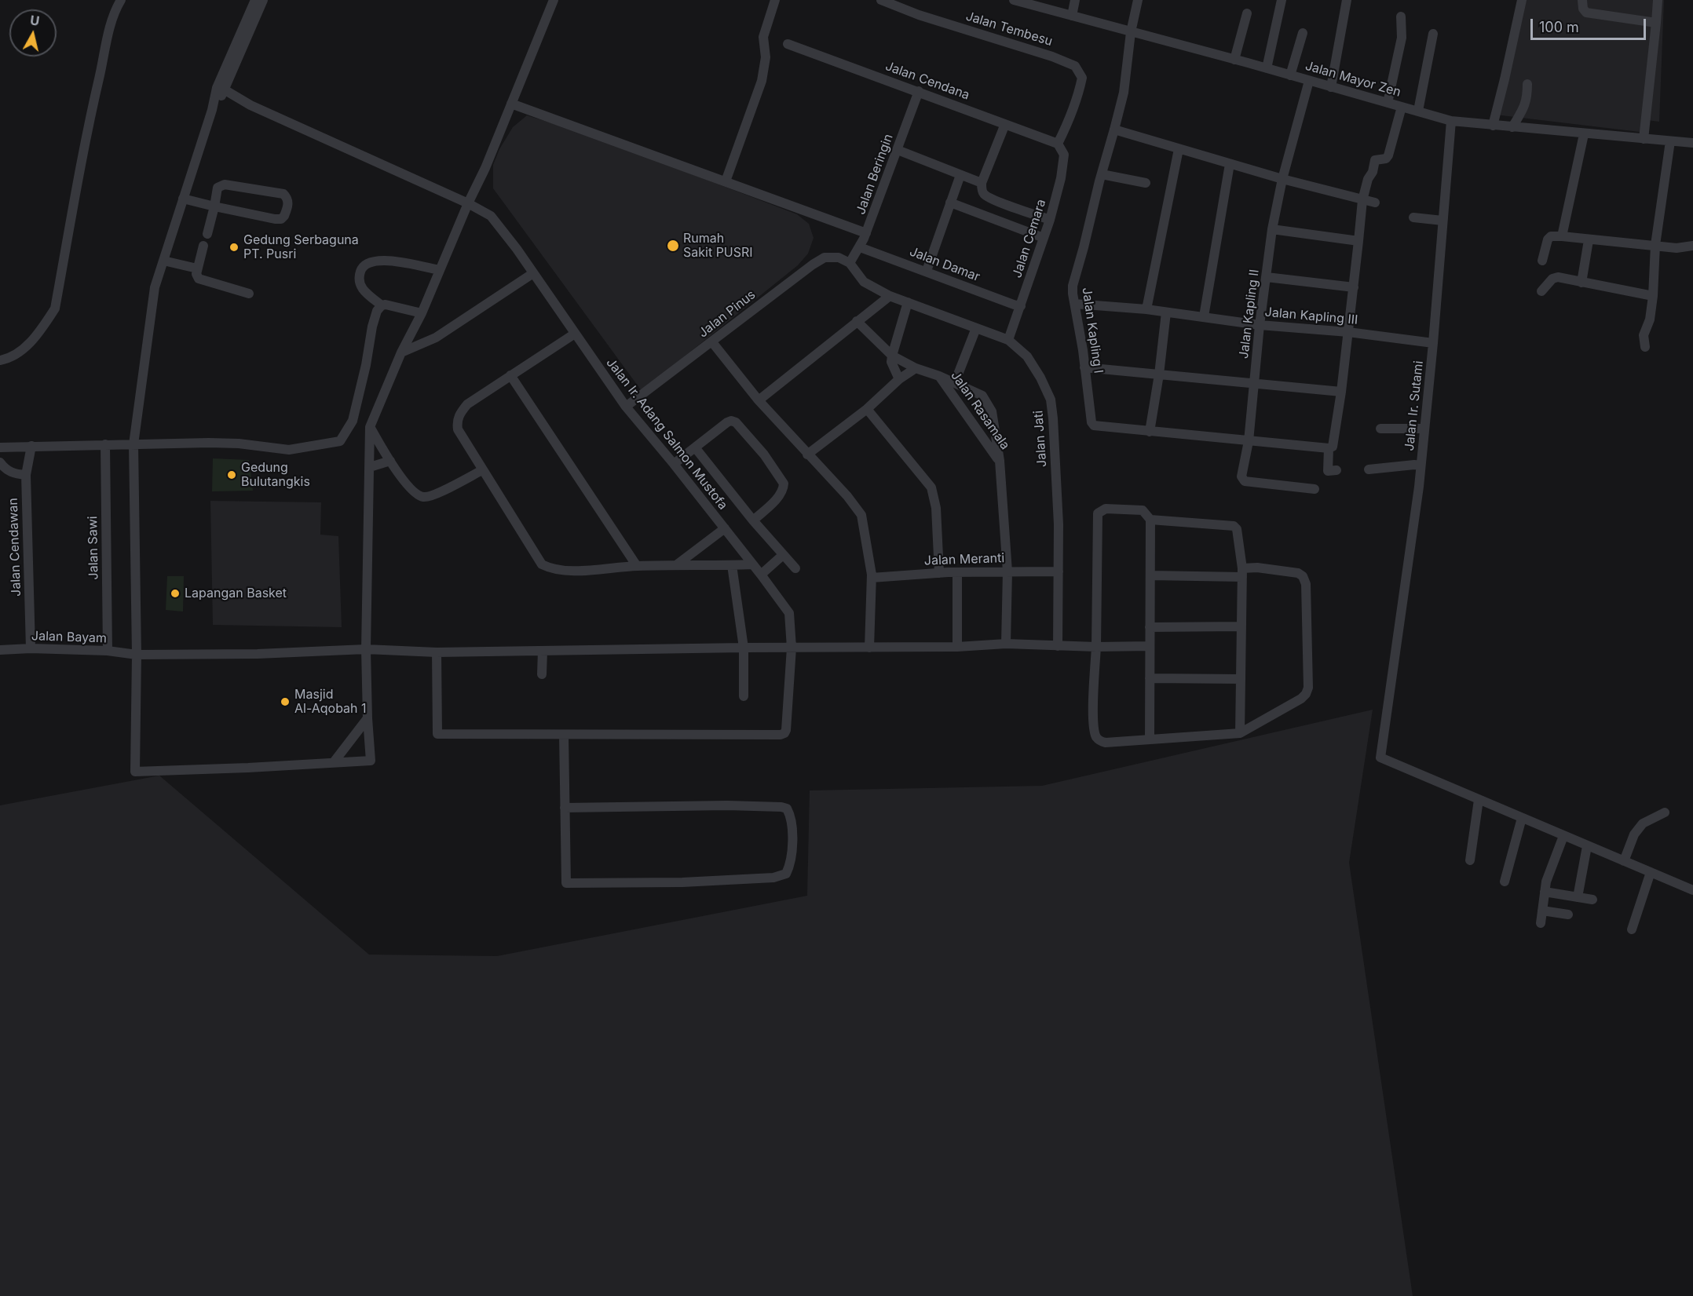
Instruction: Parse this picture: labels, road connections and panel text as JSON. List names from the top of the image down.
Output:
{
  "streets": {
    "street": [
      "Jalan Tembesu",
      "Jalan Mayor Zen",
      "Jalan Cendana",
      "Jalan Beringin",
      "Jalan Cemara",
      "Jalan Damar",
      "Jalan Pinus",
      "Jalan Kapling II",
      "Jalan Kapling III",
      "Jalan Kapling I",
      "Jalan Ir. Sutami",
      "Jalan Rasamala",
      "Jalan Ir. Adang Salmon Mustofa",
      "Jalan Jati",
      "Jalan Cendawan",
      "Jalan Sawi",
      "Jalan Meranti",
      "Jalan Bayam"
    ]
  },
  "crossings": [
    ["Jalan Tembesu", "Jalan Cendana"],
    ["Jalan Tembesu", "Jalan Cemara"],
    ["Jalan Mayor Zen", "Jalan Kapling II"],
    ["Jalan Mayor Zen", "Jalan Kapling I"],
    ["Jalan Mayor Zen", "Jalan Ir. Sutami"],
    ["Jalan Cendana", "Jalan Beringin"],
    ["Jalan Cendana", "Jalan Cemara"],
    ["Jalan Beringin", "Jalan Damar"],
    ["Jalan Beringin", "Jalan Pinus"],
    ["Jalan Beringin", "Jalan Jati"],
    ["Jalan Cemara", "Jalan Damar"],
    ["Jalan Cemara", "Jalan Jati"],
    ["Jalan Pinus", "Jalan Ir. Adang Salmon Mustofa"],
    ["Jalan Pinus", "Jalan Jati"],
    ["Jalan Kapling II", "Jalan Kapling III"],
    ["Jalan Kapling II", "Jalan Kapling I"],
    ["Jalan Kapling III", "Jalan Kapling I"],
    ["Jalan Kapling III", "Jalan Ir. Sutami"],
    ["Jalan Rasamala", "Jalan Meranti"],
    ["Jalan Rasamala", "Jalan Bayam"],
    ["Jalan Ir. Adang Salmon Mustofa", "Jalan Bayam"],
    ["Jalan Jati", "Jalan Meranti"],
    ["Jalan Jati", "Jalan Bayam"],
    ["Jalan Cendawan", "Jalan Bayam"],
    ["Jalan Sawi", "Jalan Bayam"]
  ],
  "places": [
    "Rumah Sakit PUSRI",
    "Gedung Serbaguna PT. Pusri",
    "Gedung Bulutangkis",
    "Lapangan Basket",
    "Masjid Al-Aqobah 1"
  ],
  "scale_bar": "100 m",
  "north": "top"
}
